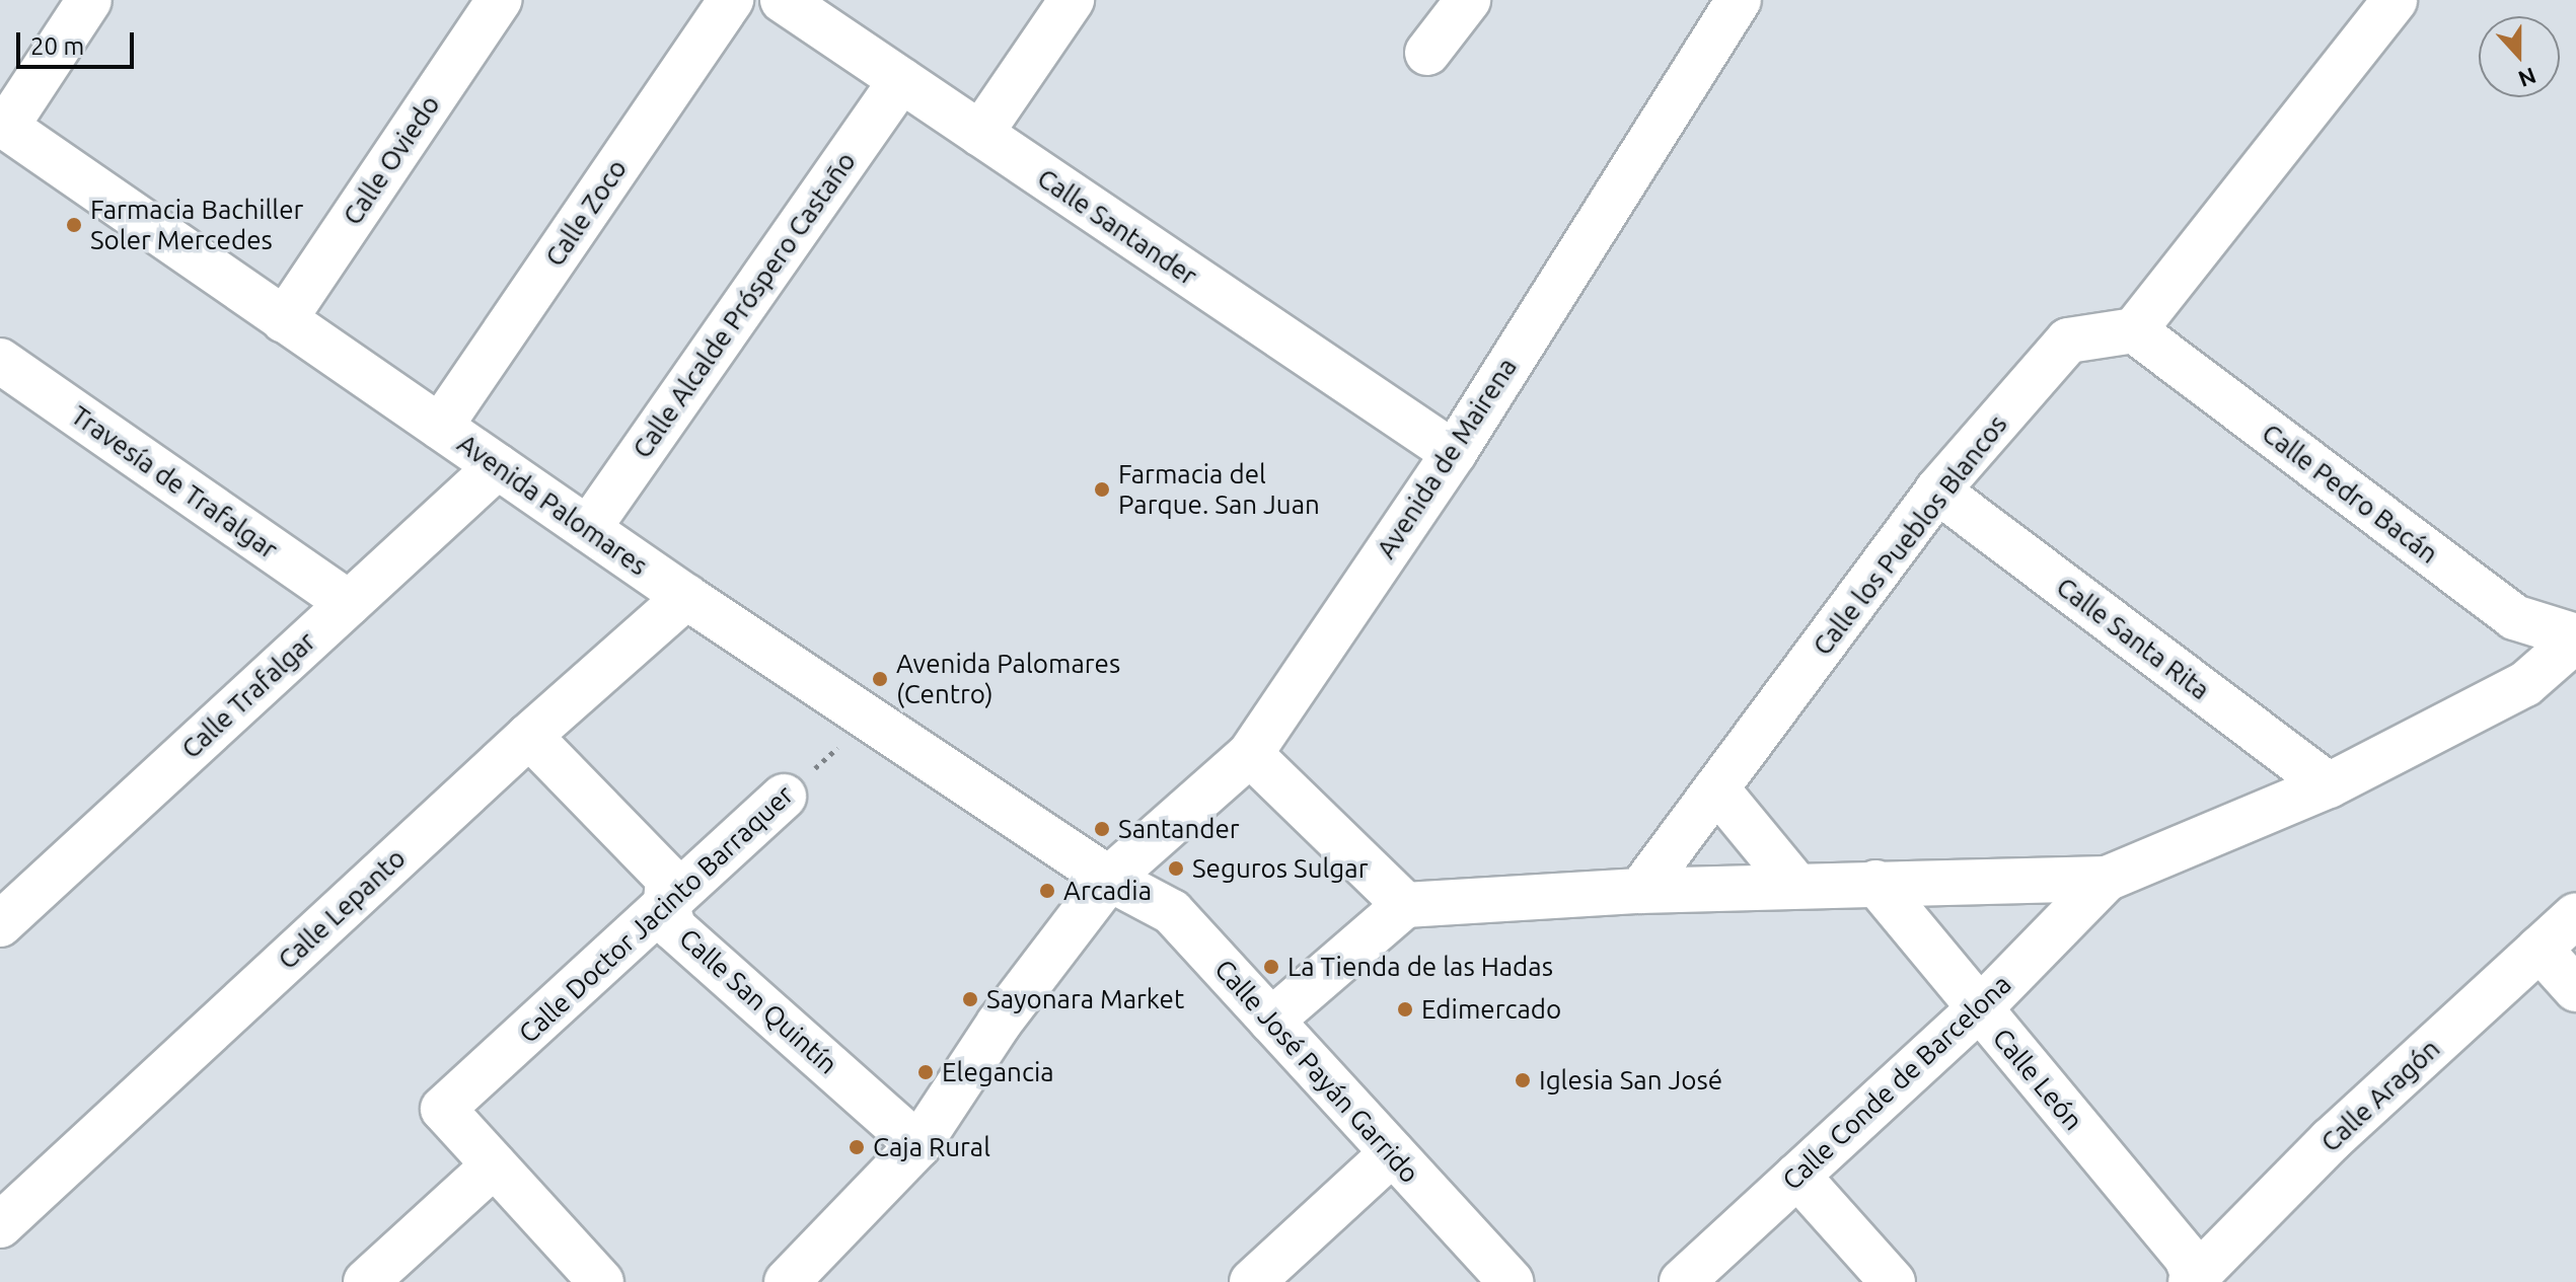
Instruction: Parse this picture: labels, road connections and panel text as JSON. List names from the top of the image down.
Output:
{
  "streets": {
    "street": [
      "Calle Oviedo",
      "Calle Zoco",
      "Calle Santander",
      "Calle Alcalde Próspero Castaño",
      "Avenida de Mairena",
      "Travesía de Trafalgar",
      "Calle Pedro Bacán",
      "Avenida Palomares",
      "Calle los Pueblos Blancos",
      "Calle Santa Rita",
      "Calle Trafalgar",
      "Calle Lepanto",
      "Calle Doctor Jacinto Barraquer",
      "Calle San Quintín",
      "Calle José Payán Garrido",
      "Calle León",
      "Calle Conde de Barcelona",
      "Calle Aragón"
    ]
  },
  "crossings": [
    ["Calle Oviedo", "Avenida Palomares"],
    ["Calle Zoco", "Avenida Palomares"],
    ["Calle Santander", "Calle Alcalde Próspero Castaño"],
    ["Calle Santander", "Avenida de Mairena"],
    ["Calle Alcalde Próspero Castaño", "Avenida Palomares"],
    ["Avenida de Mairena", "Avenida Palomares"],
    ["Avenida de Mairena", "Calle San Quintín"],
    ["Avenida de Mairena", "Calle José Payán Garrido"],
    ["Travesía de Trafalgar", "Calle Trafalgar"],
    ["Calle Pedro Bacán", "Calle los Pueblos Blancos"],
    ["Avenida Palomares", "Calle Trafalgar"],
    ["Avenida Palomares", "Calle Lepanto"],
    ["Avenida Palomares", "Calle Doctor Jacinto Barraquer"],
    ["Avenida Palomares", "Calle José Payán Garrido"],
    ["Calle los Pueblos Blancos", "Calle Santa Rita"],
    ["Calle Lepanto", "Calle San Quintín"],
    ["Calle Doctor Jacinto Barraquer", "Calle San Quintín"],
    ["Calle León", "Calle Conde de Barcelona"],
    ["Calle León", "Calle Aragón"]
  ],
  "places": [
    "Farmacia Bachiller Soler Mercedes",
    "Farmacia del Parque. San Juan",
    "Avenida Palomares (Centro)",
    "Santander",
    "Seguros Sulgar",
    "Arcadia",
    "La Tienda de las Hadas",
    "Sayonara Market",
    "Edimercado",
    "Elegancia",
    "Iglesia San José",
    "Caja Rural"
  ],
  "scale_bar": "20 m",
  "north": "bottom"
}
